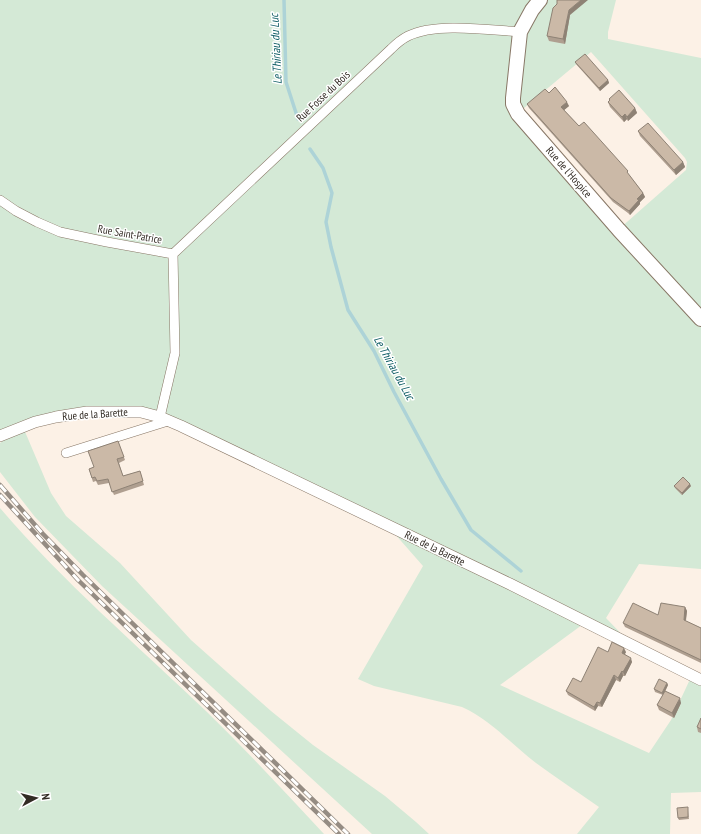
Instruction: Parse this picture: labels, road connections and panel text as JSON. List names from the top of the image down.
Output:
{
  "streets": {
    "main road": ["Rue de l'Hospice"],
    "street": ["Rue Fosse du Bois", "Rue Saint-Patrice", "Rue de la Barette"]
  },
  "crossings": [
    ["Rue Fosse du Bois", "Rue de l'Hospice"],
    ["Rue Fosse du Bois", "Rue Saint-Patrice"],
    ["Rue Saint-Patrice", "Rue de la Barette"]
  ],
  "water": ["Le Thiriau du Luc"],
  "north": "right"
}
